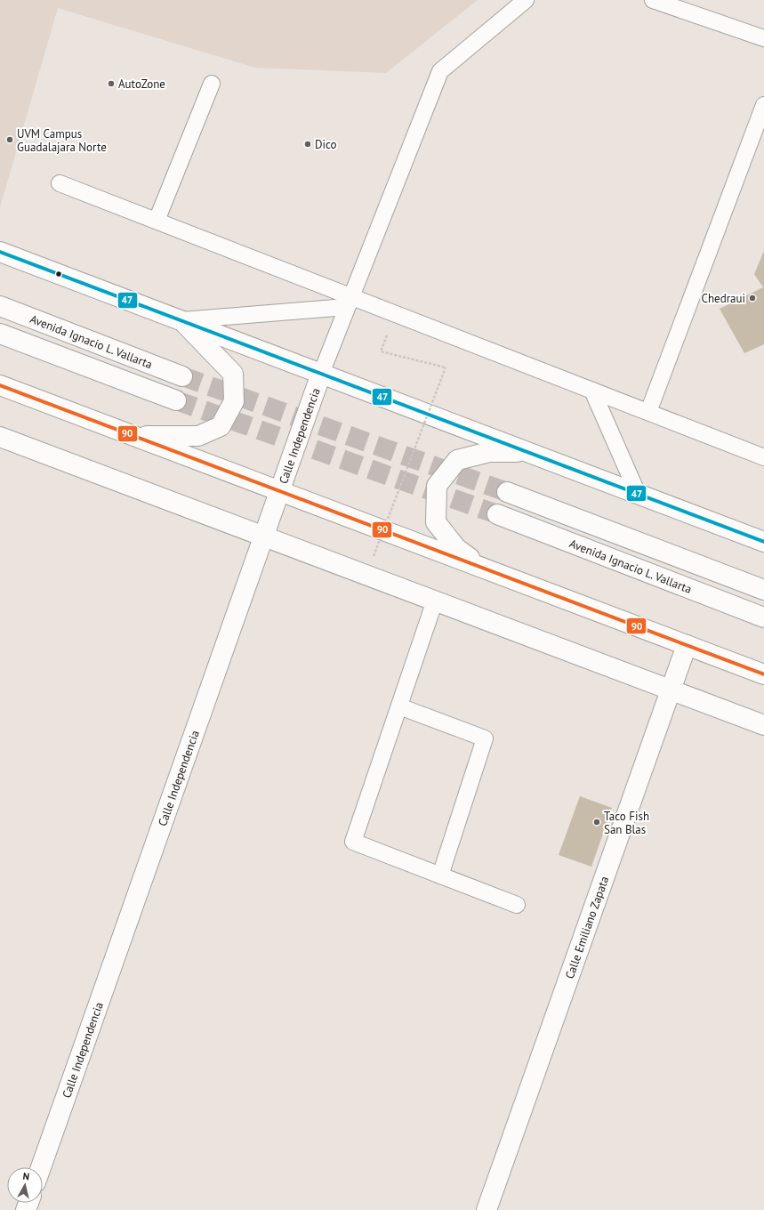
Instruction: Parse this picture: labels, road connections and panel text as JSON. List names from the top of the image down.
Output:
{
  "streets": {
    "main road": ["Avenida Ignacio L. Vallarta", "Calle Independencia", "Calle Emiliano Zapata"]
  },
  "places": [
    "AutoZone",
    "UVM Campus Guadalajara Norte",
    "Dico",
    "Chedraui",
    "Taco Fish San Blas"
  ],
  "lines": ["transit line 47", "transit line 90"],
  "north": "top"
}
